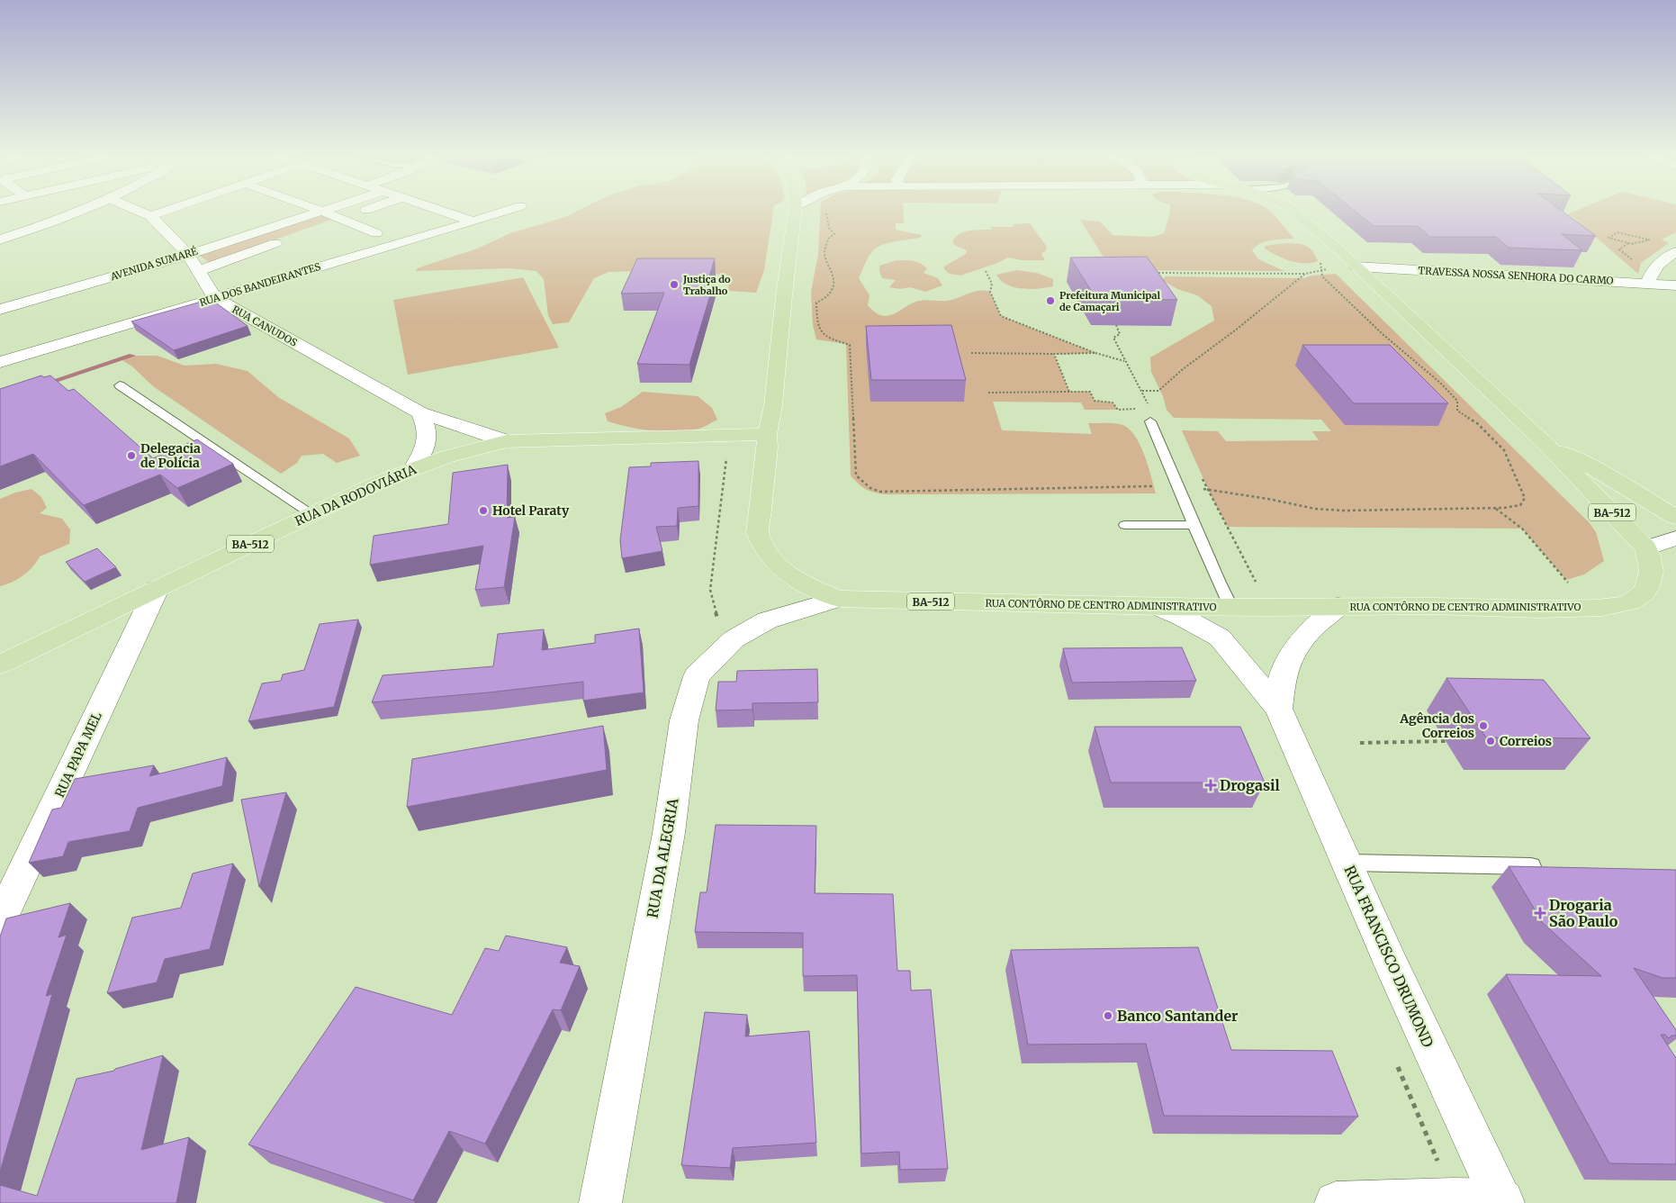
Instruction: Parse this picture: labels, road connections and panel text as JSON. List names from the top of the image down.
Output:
{
  "streets": {
    "main road": ["RUA DA RODOVIÁRIA", "BA-512", "RUA CONTÔRNO DE CENTRO ADMINISTRATIVO"],
    "street": [
      "AVENIDA SUMARÉ",
      "TRAVESSA NOSSA SENHORA DO CARMO",
      "RUA DOS BANDEIRANTES",
      "RUA CANUDOS",
      "RUA PAPA MEL",
      "RUA DA ALEGRIA",
      "RUA FRANCISCO DRUMOND"
    ]
  },
  "crossings": [
    ["AVENIDA SUMARÉ", "RUA CANUDOS"],
    ["TRAVESSA NOSSA SENHORA DO CARMO", "RUA CONTÔRNO DE CENTRO ADMINISTRATIVO"],
    ["RUA DOS BANDEIRANTES", "RUA CANUDOS"],
    ["RUA CANUDOS", "RUA DA RODOVIÁRIA"],
    ["RUA DA RODOVIÁRIA", "RUA CONTÔRNO DE CENTRO ADMINISTRATIVO"],
    ["RUA DA RODOVIÁRIA", "RUA PAPA MEL"],
    ["BA-512", "RUA CONTÔRNO DE CENTRO ADMINISTRATIVO"],
    ["RUA CONTÔRNO DE CENTRO ADMINISTRATIVO", "RUA DA ALEGRIA"],
    ["RUA CONTÔRNO DE CENTRO ADMINISTRATIVO", "RUA FRANCISCO DRUMOND"]
  ],
  "places": {
    "other": [
      "Justiça do Trabalho",
      "Prefeitura Municipal de Camaçari",
      "Delegacia de Polícia",
      "Hotel Paraty",
      "Agência dos Correios",
      "Correios",
      "Banco Santander"
    ],
    "health": ["Drogasil", "Drogaria São Paulo"]
  }
}
